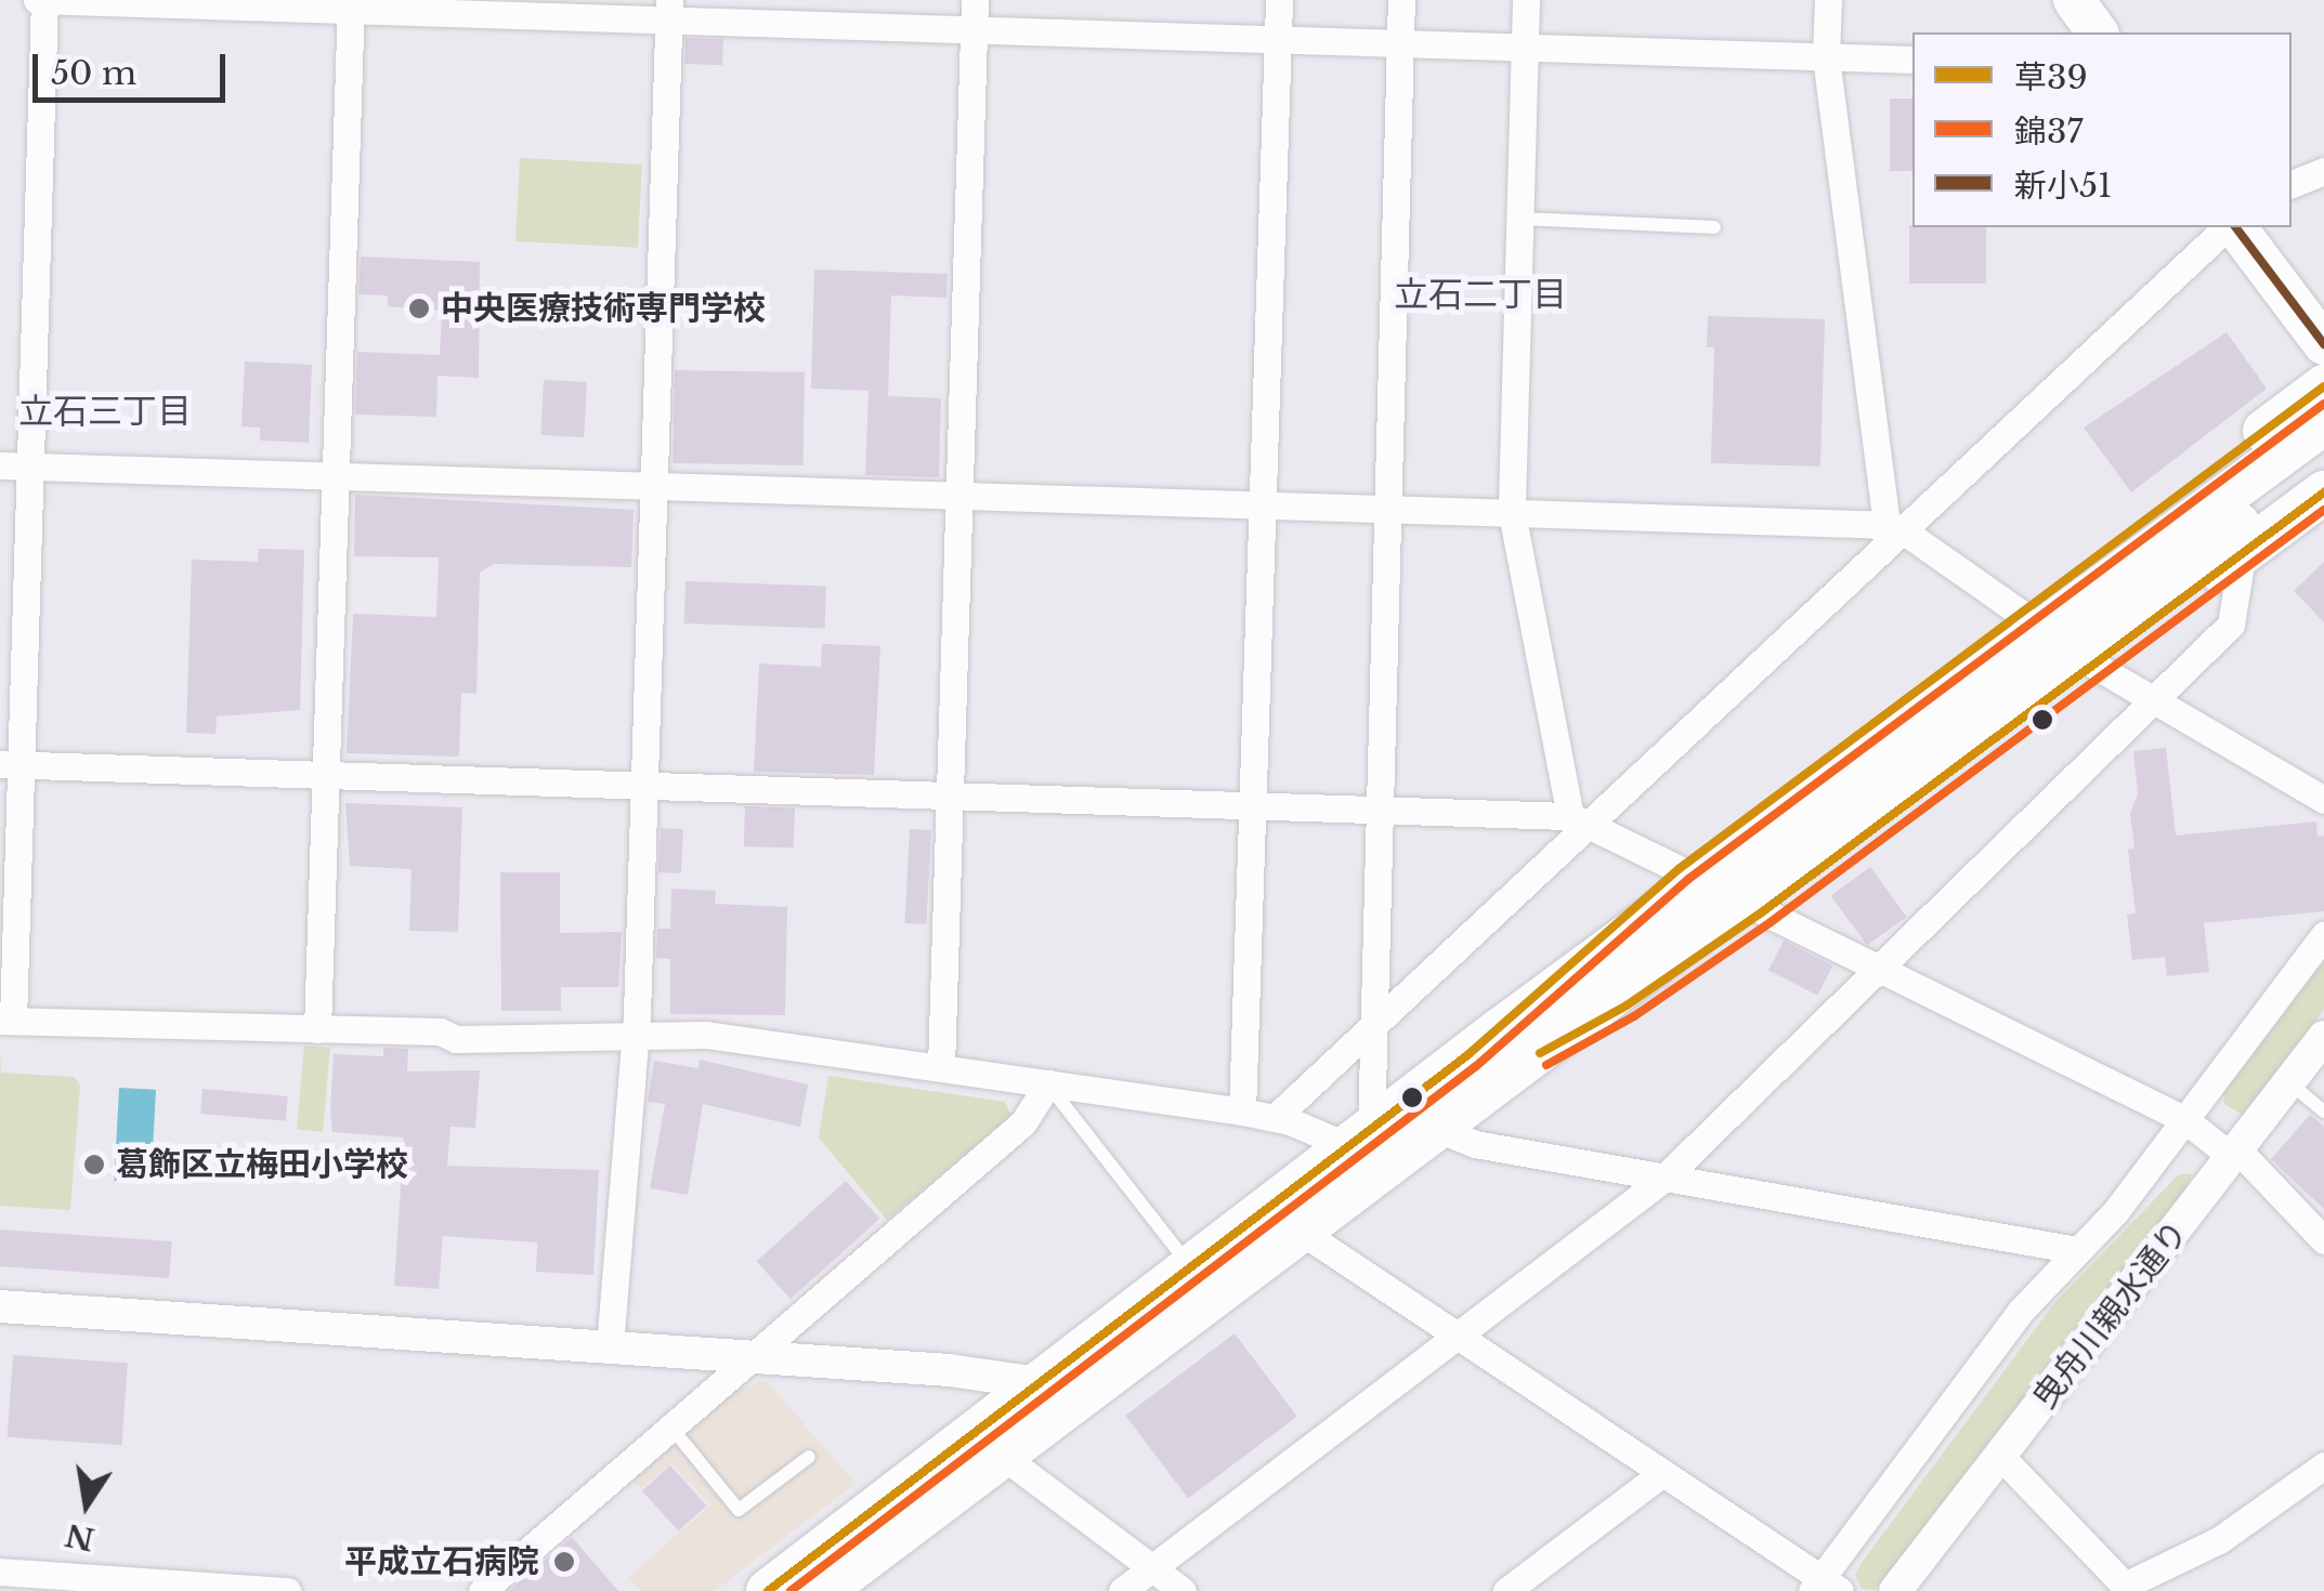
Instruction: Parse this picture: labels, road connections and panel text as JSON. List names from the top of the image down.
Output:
{
  "streets": {
    "street": ["曳舟川親水通り"]
  },
  "districts": ["立石二丁目", "立石三丁目"],
  "places": ["中央医療技術専門学校", "葛飾区立梅田小学校", "平成立石病院"],
  "lines": ["transit line 新小51", "transit line 草39", "transit line 錦37"],
  "legend": ["草39", "錦37", "新小51"],
  "scale_bar": "50 m",
  "north": "bottom"
}
